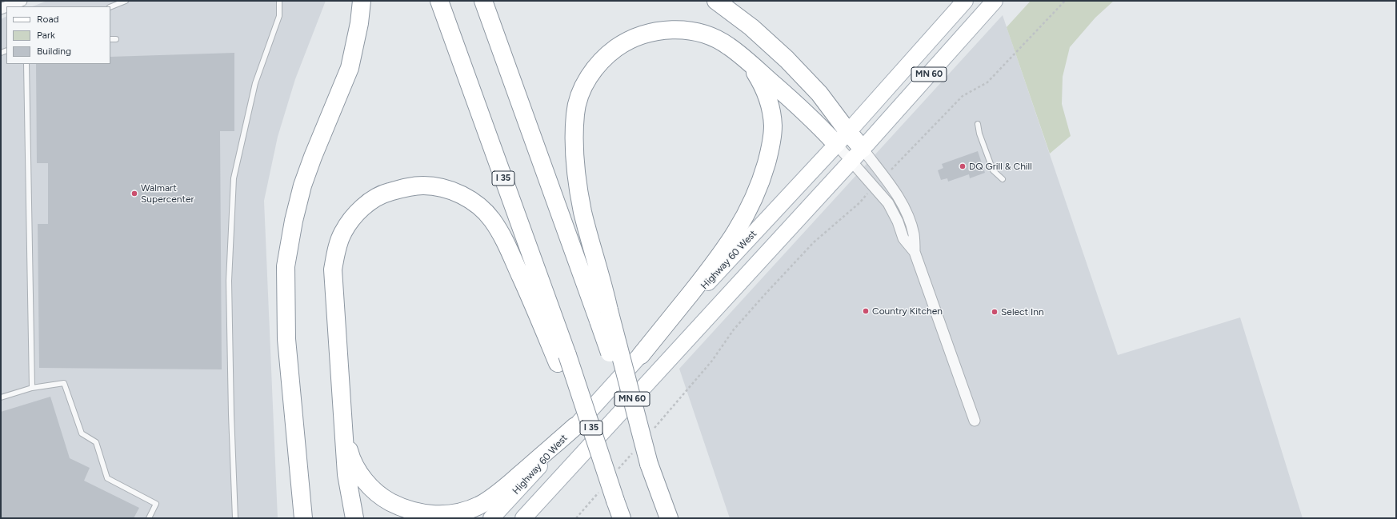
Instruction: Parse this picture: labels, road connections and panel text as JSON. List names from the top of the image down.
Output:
{
  "streets": {
    "highway": ["I 35"],
    "main road": ["MN 60", "Highway 60 West"]
  },
  "places": [
    "DQ Grill & Chill",
    "Walmart Supercenter",
    "Country Kitchen",
    "Select Inn"
  ],
  "legend": ["Road", "Park", "Building"]
}
